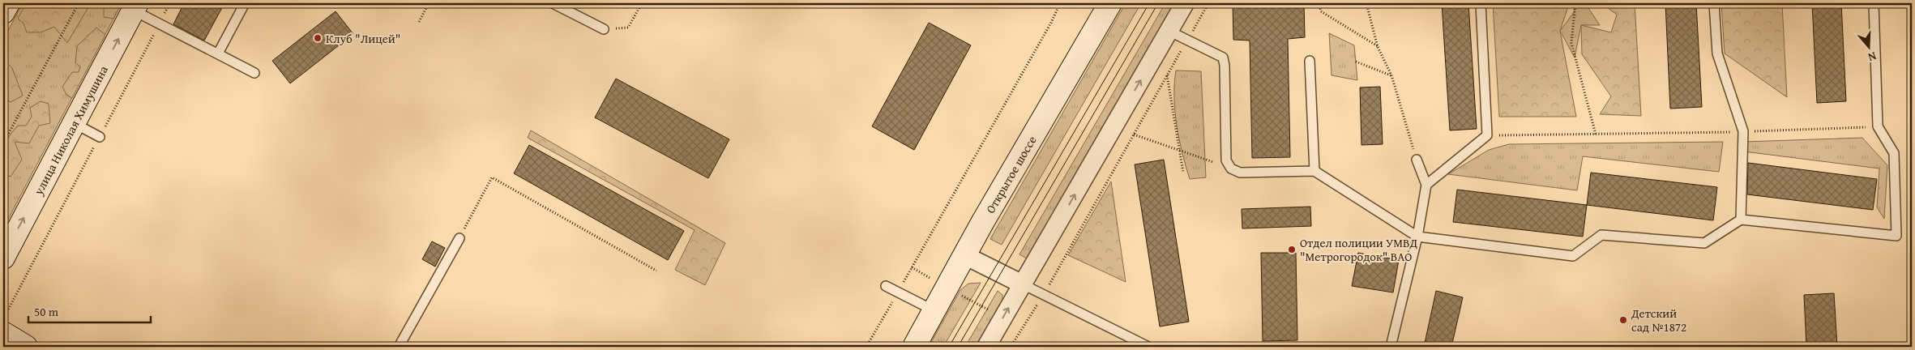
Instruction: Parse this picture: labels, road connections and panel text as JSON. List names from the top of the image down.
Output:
{
  "streets": {
    "street": ["улица Николая Химушина", "Открытое шоссе"]
  },
  "one_way": ["улица Николая Химушина"],
  "places": ["Клуб \"Лицей\"", "Отдел полиции УМВД \"Метрогородок\" ВАО", "Детский сад №1872"],
  "scale_bar": "50 m",
  "north": "bottom"
}
